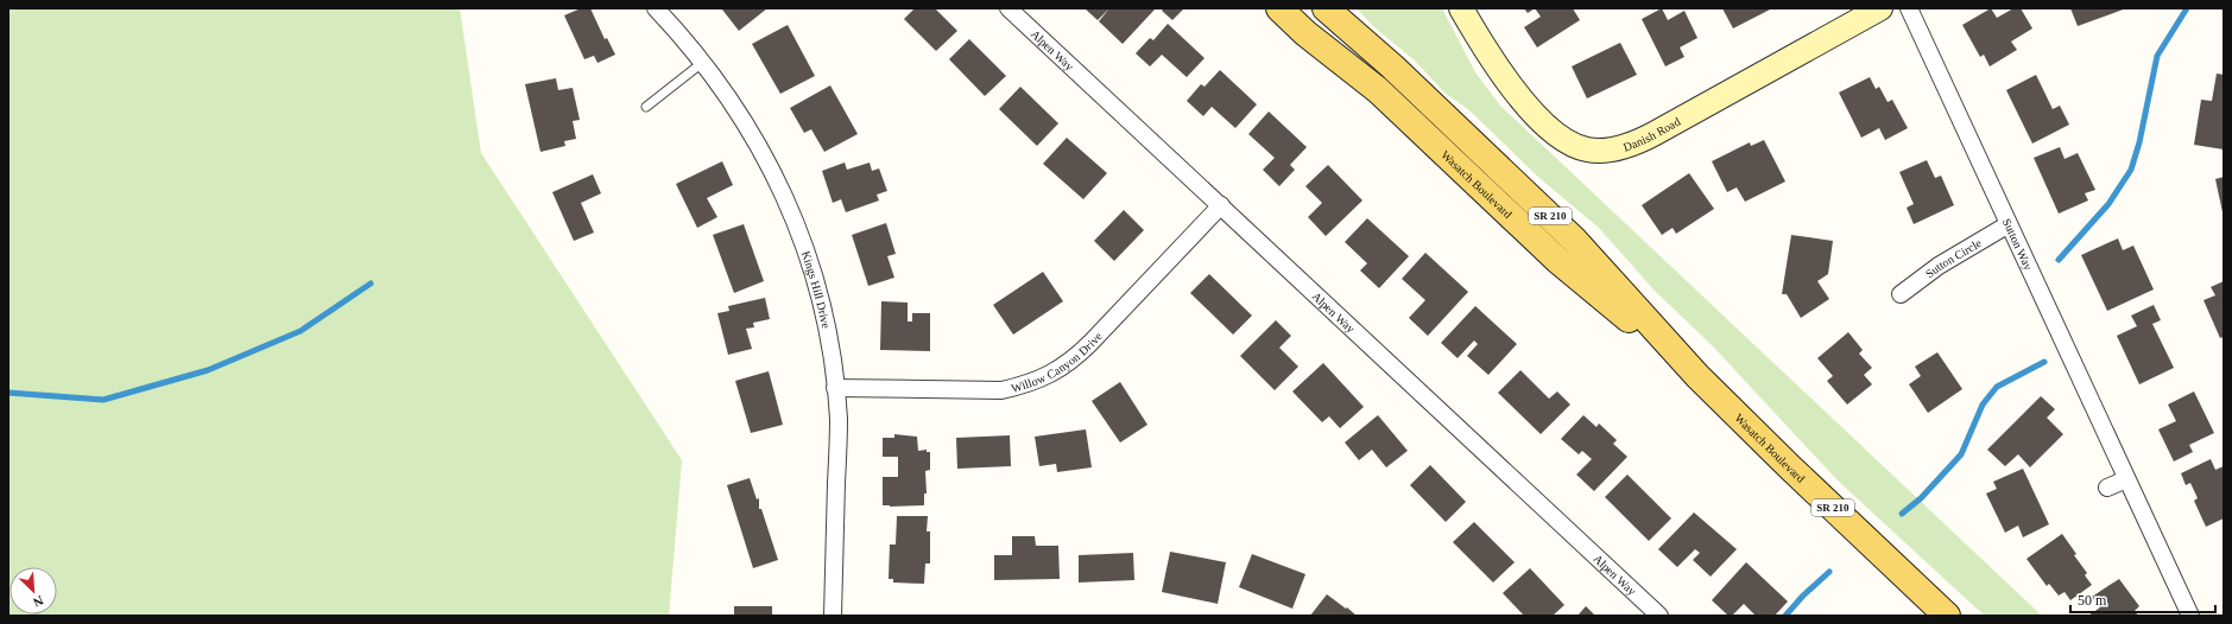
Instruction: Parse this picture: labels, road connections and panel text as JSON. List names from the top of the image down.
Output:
{
  "streets": {
    "main road": ["Wasatch Boulevard", "SR 210"],
    "street": [
      "Alpen Way",
      "Danish Road",
      "Sutton Way",
      "Sutton Circle",
      "Kings Hill Drive",
      "Willow Canyon Drive"
    ]
  },
  "crossings": [
    ["Alpen Way", "Willow Canyon Drive"],
    ["Sutton Way", "Sutton Circle"],
    ["Kings Hill Drive", "Willow Canyon Drive"]
  ],
  "scale_bar": "50 m",
  "north": "bottom right"
}
